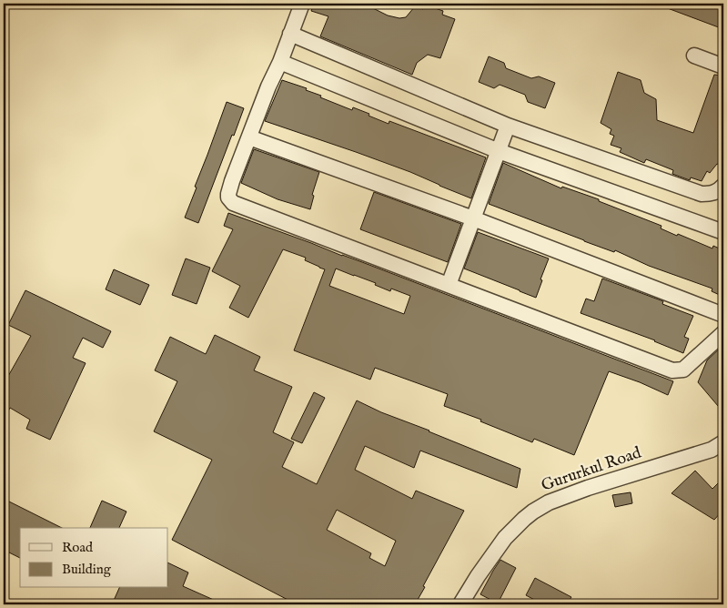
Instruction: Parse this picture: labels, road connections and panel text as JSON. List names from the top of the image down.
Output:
{
  "streets": {
    "street": ["Gururkul Road"]
  },
  "legend": ["Road", "Building"]
}
